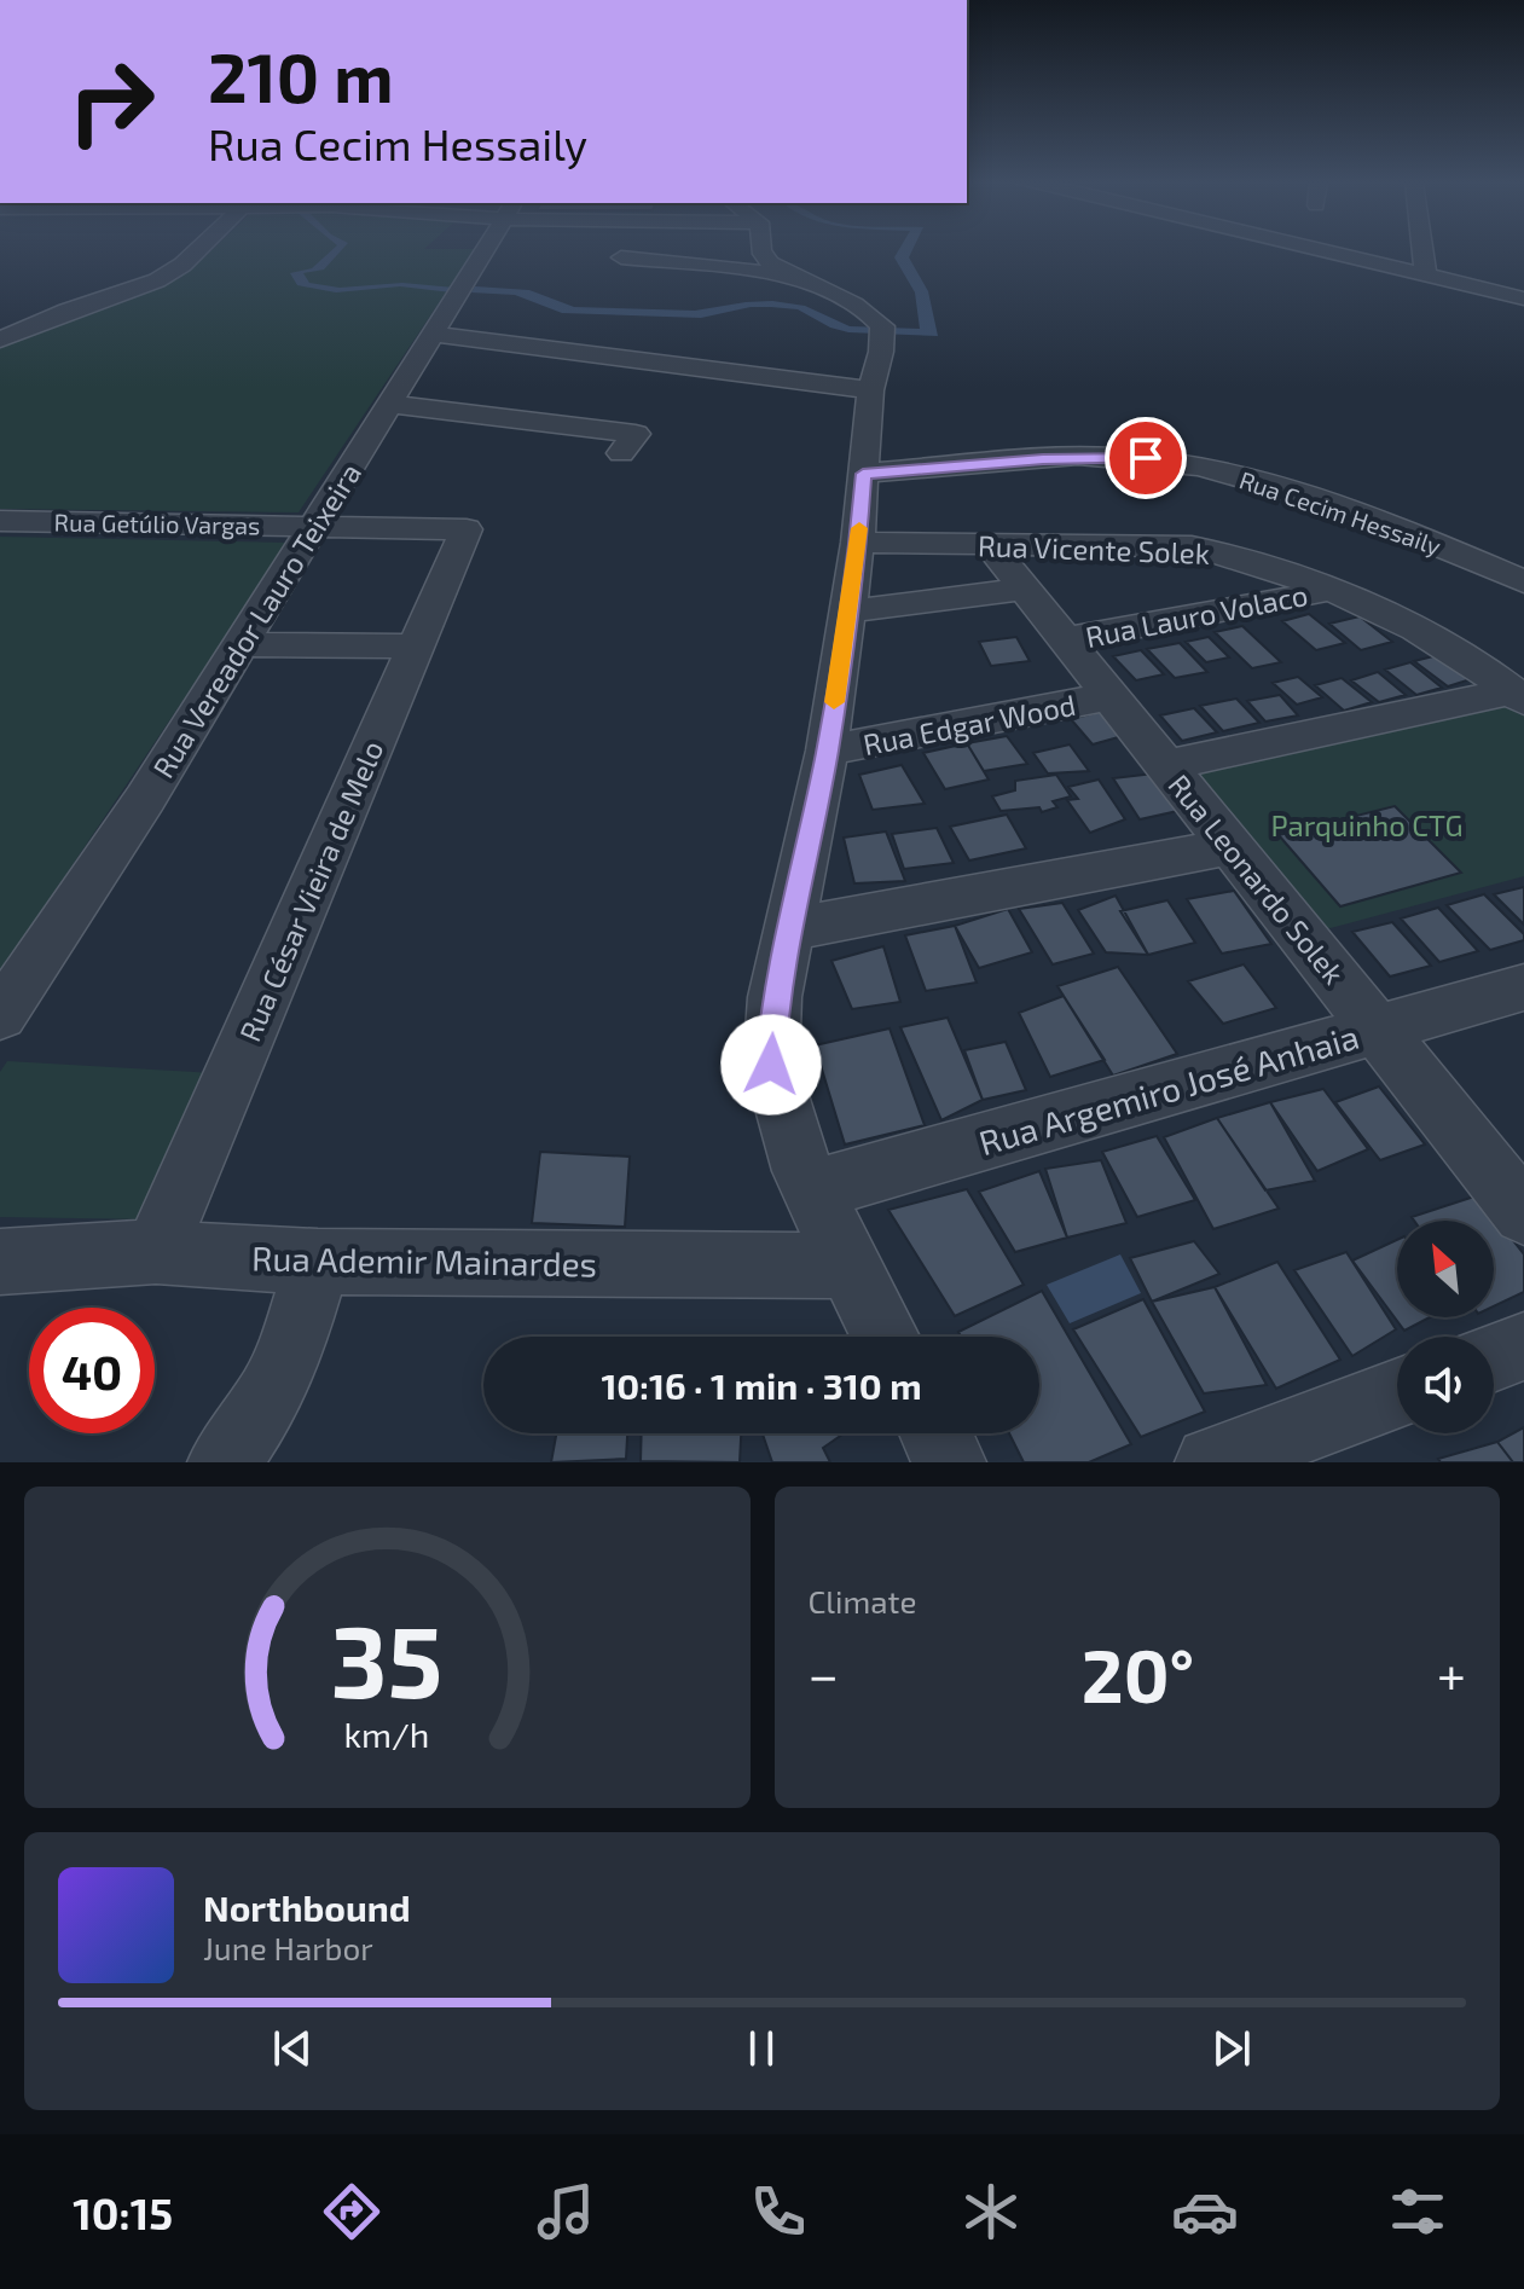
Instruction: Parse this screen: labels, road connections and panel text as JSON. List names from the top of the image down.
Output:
{
  "streets": {
    "street": [
      "Rua Cecim Hessaily",
      "Rua Getúlio Vargas",
      "Rua Vicente Solek",
      "Rua Lauro Volaco",
      "Rua Vereador Lauro Teixeira",
      "Rua Edgar Wood",
      "Rua Leonardo Solek",
      "Rua César Vieira de Melo",
      "Rua Argemiro José Anhaia",
      "Rua Ademir Mainardes"
    ]
  },
  "crossings": [
    ["Rua Getúlio Vargas", "Rua Vereador Lauro Teixeira"],
    ["Rua Getúlio Vargas", "Rua César Vieira de Melo"],
    ["Rua Vicente Solek", "Rua Lauro Volaco"],
    ["Rua Vicente Solek", "Rua Leonardo Solek"],
    ["Rua Lauro Volaco", "Rua Leonardo Solek"],
    ["Rua Edgar Wood", "Rua Leonardo Solek"],
    ["Rua Leonardo Solek", "Rua Argemiro José Anhaia"],
    ["Rua César Vieira de Melo", "Rua Ademir Mainardes"]
  ],
  "parks": ["Parquinho CTG"],
  "north": "top left",
  "page": {
    "turn": ["210 m", "Rua Cecim Hessaily"],
    "limit": "40",
    "trip": "10:16 · 1 min · 310 m",
    "tile": "Climate",
    "heat": ["−", "20°", "+"],
    "song": ["Northbound", "June Harbor"],
    "tabs": "10:15",
    "gauge": ["35", "km/h"]
  }
}
